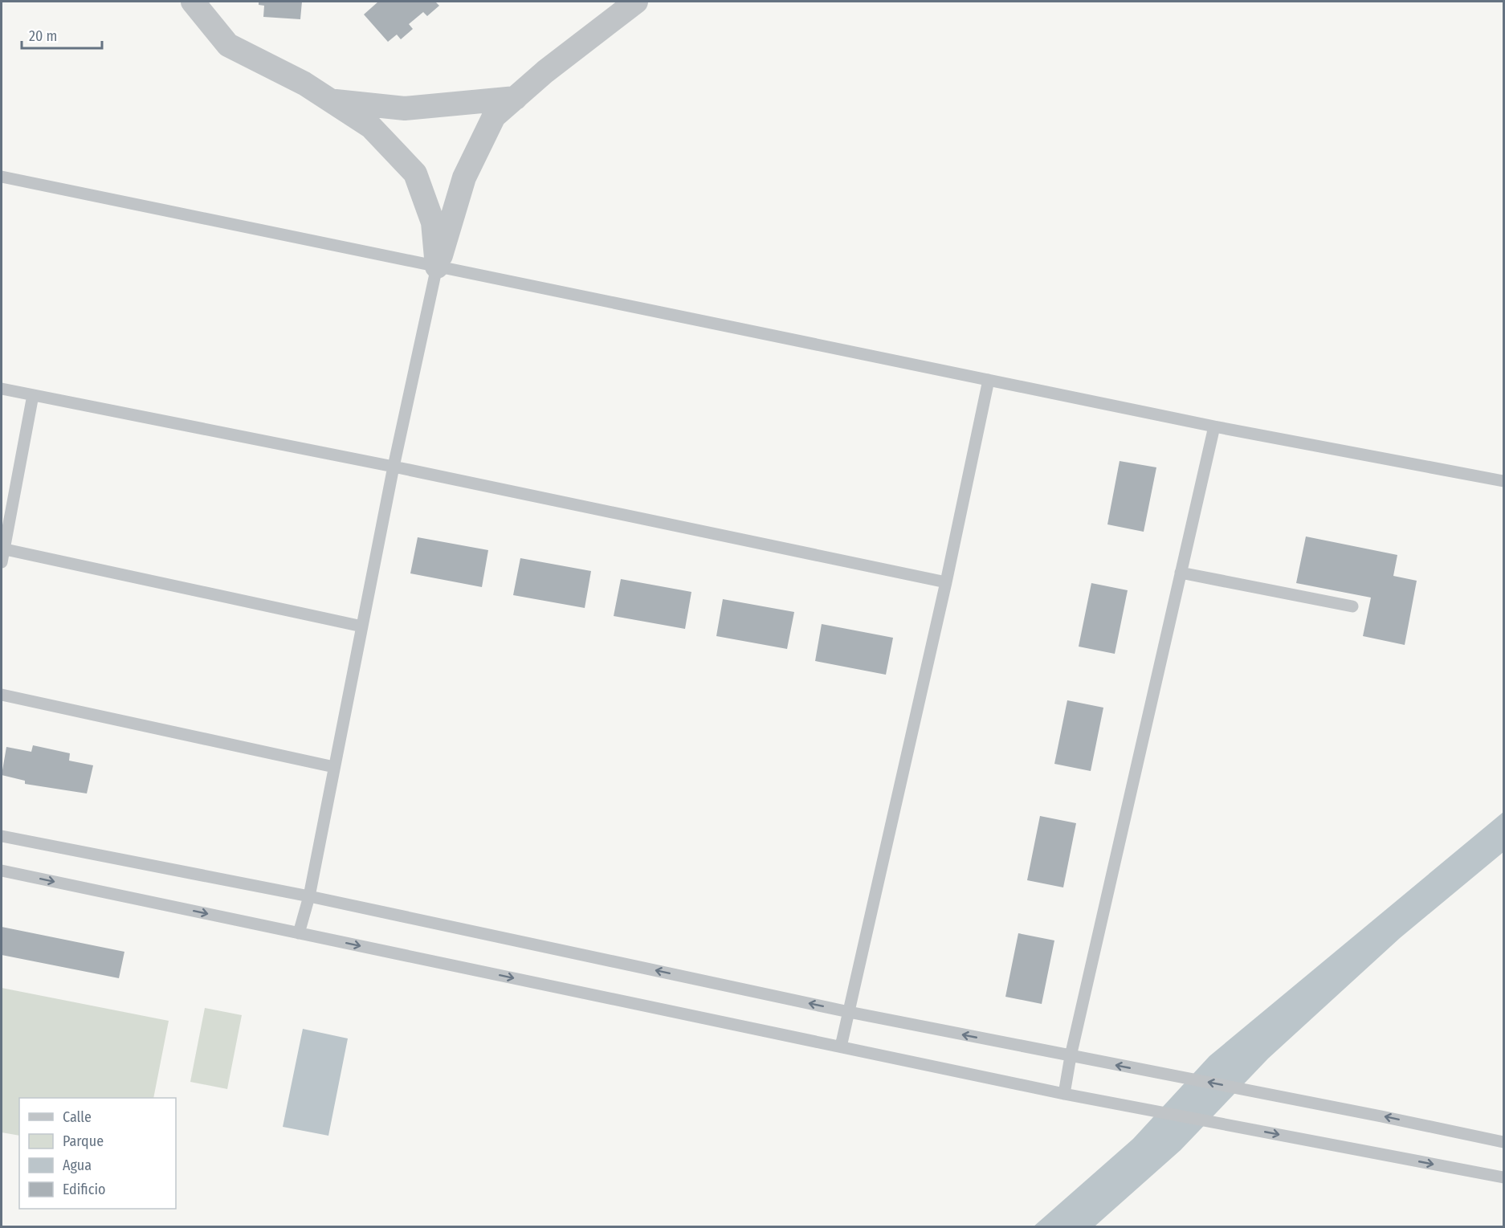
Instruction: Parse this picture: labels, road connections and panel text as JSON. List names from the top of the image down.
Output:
{
  "legend": [
    "Calle",
    "Parque",
    "Agua",
    "Edificio"
  ],
  "scale_bar": "20 m"
}
